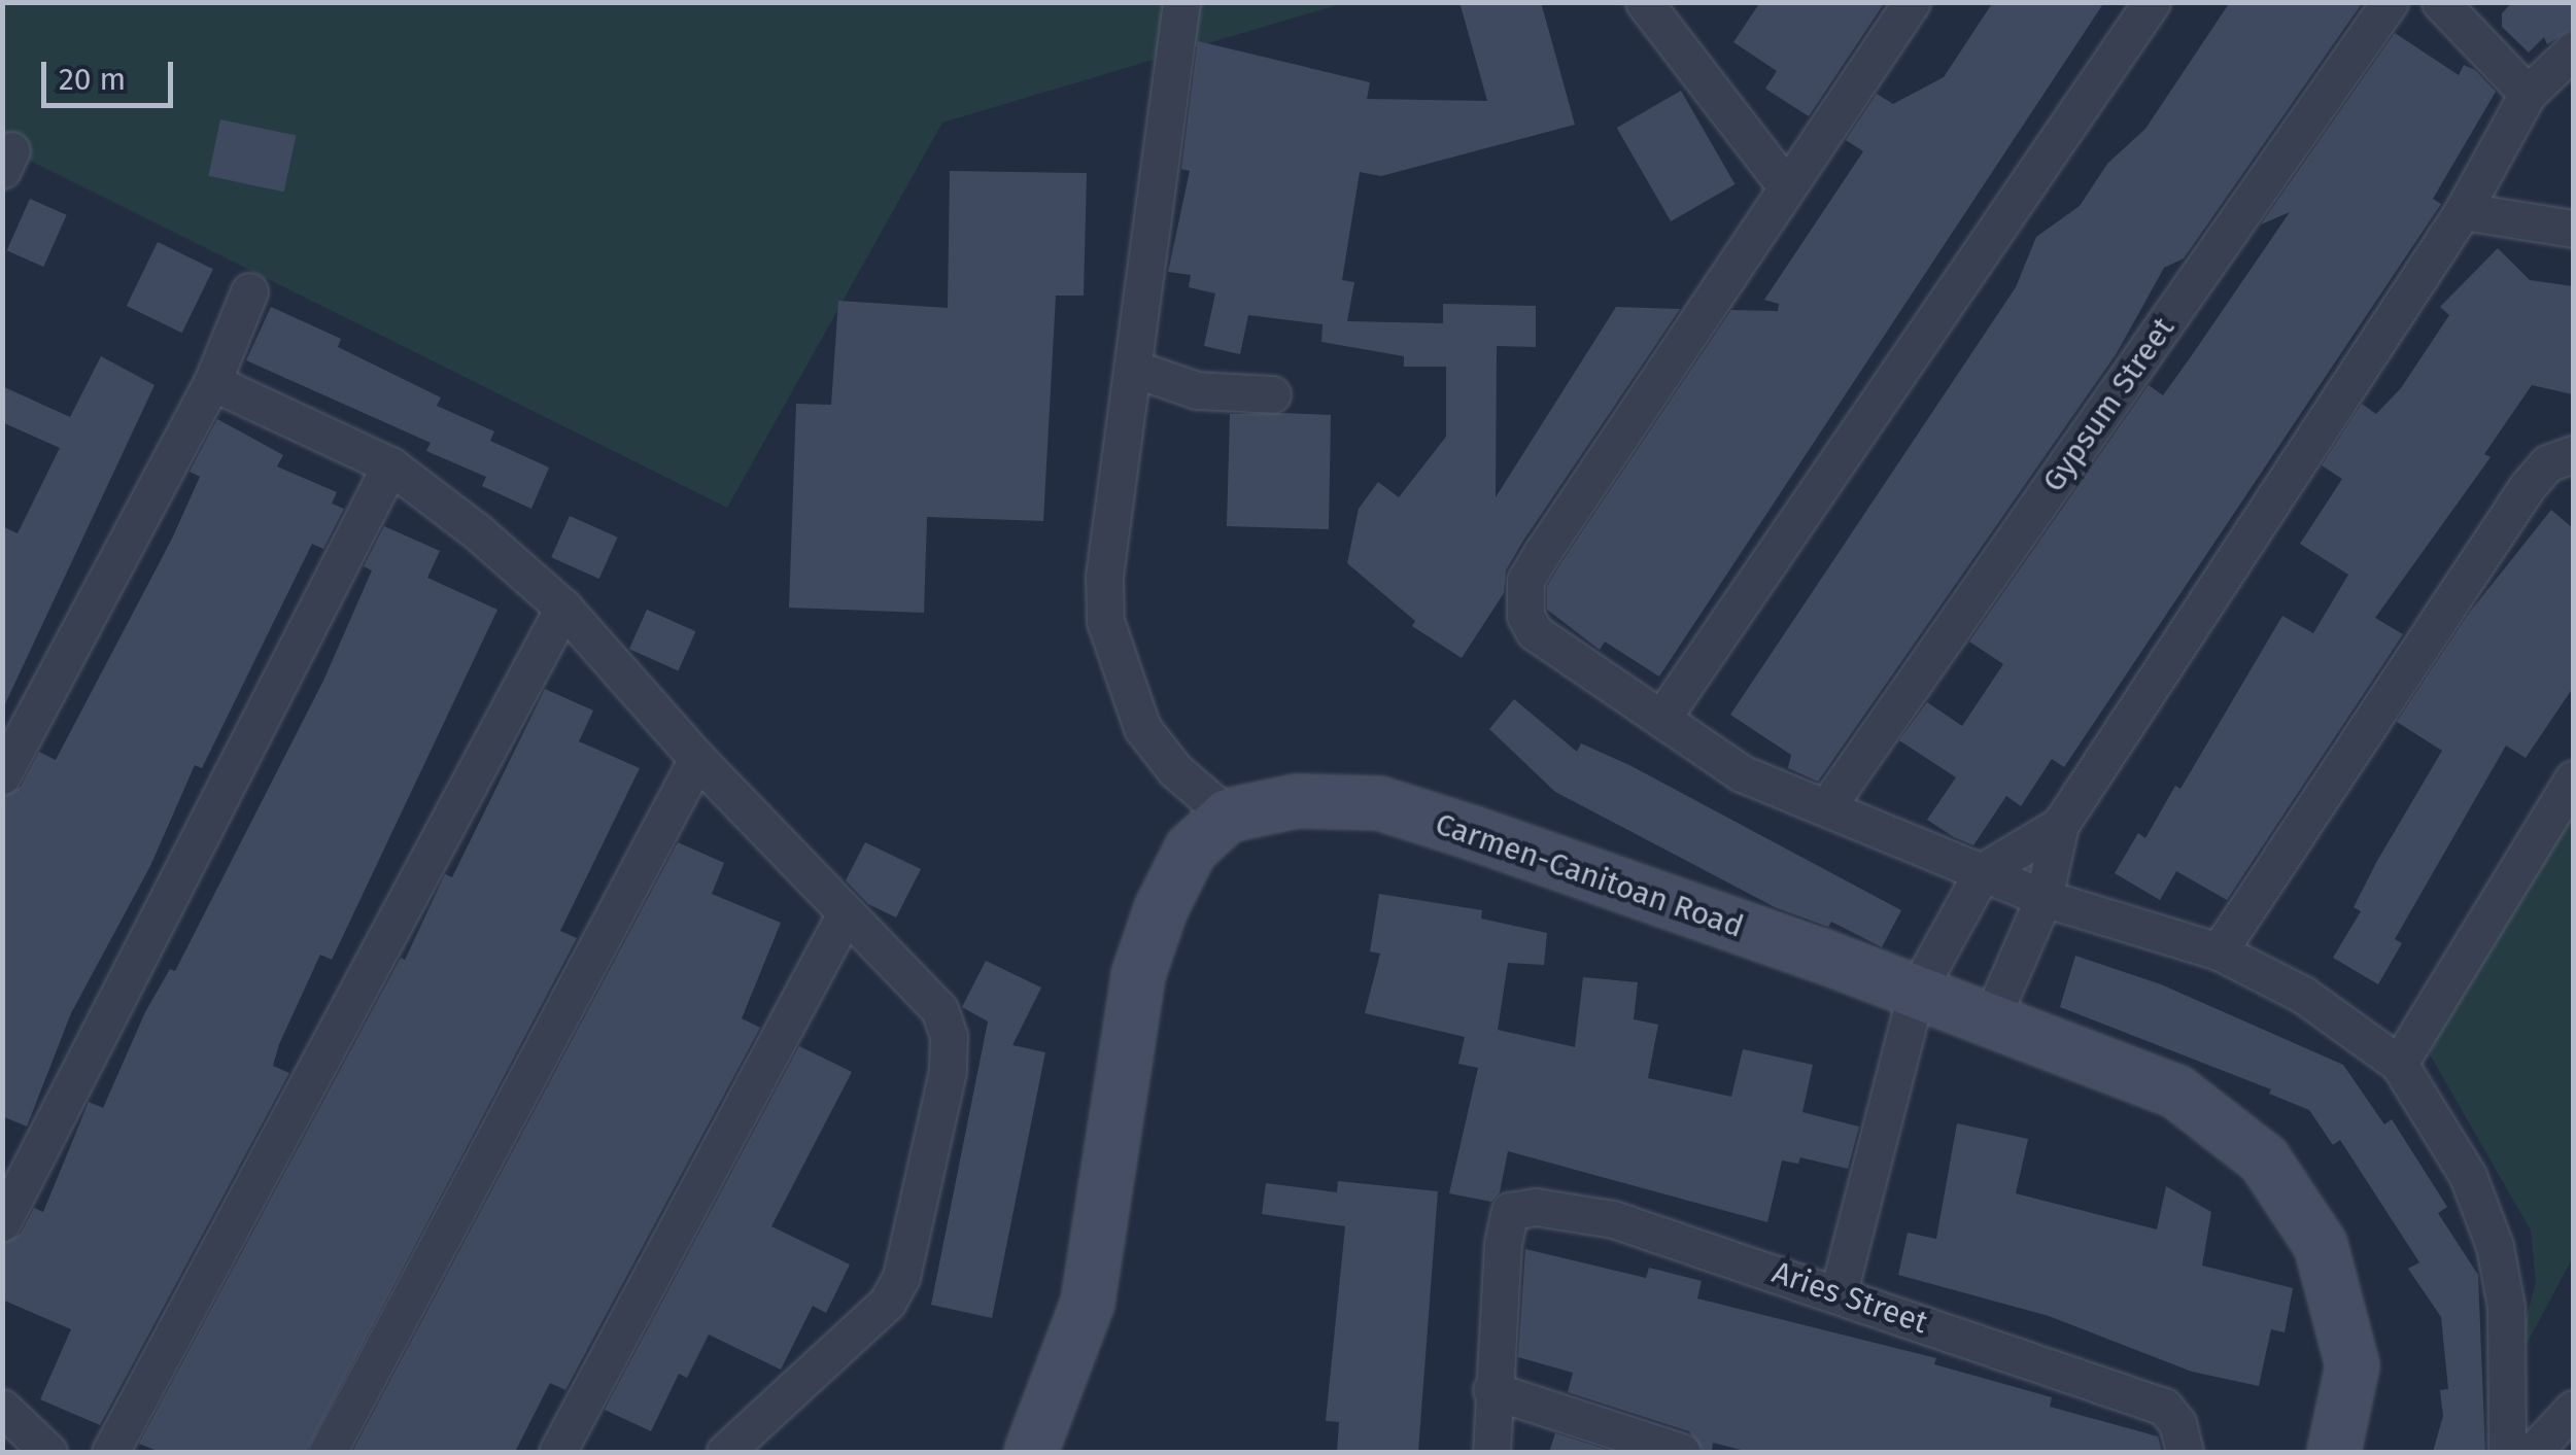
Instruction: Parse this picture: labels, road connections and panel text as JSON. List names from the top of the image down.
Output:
{
  "streets": {
    "main road": ["Carmen-Canitoan Road"],
    "street": ["Gypsum Street", "Aries Street"]
  },
  "scale_bar": "20 m"
}
